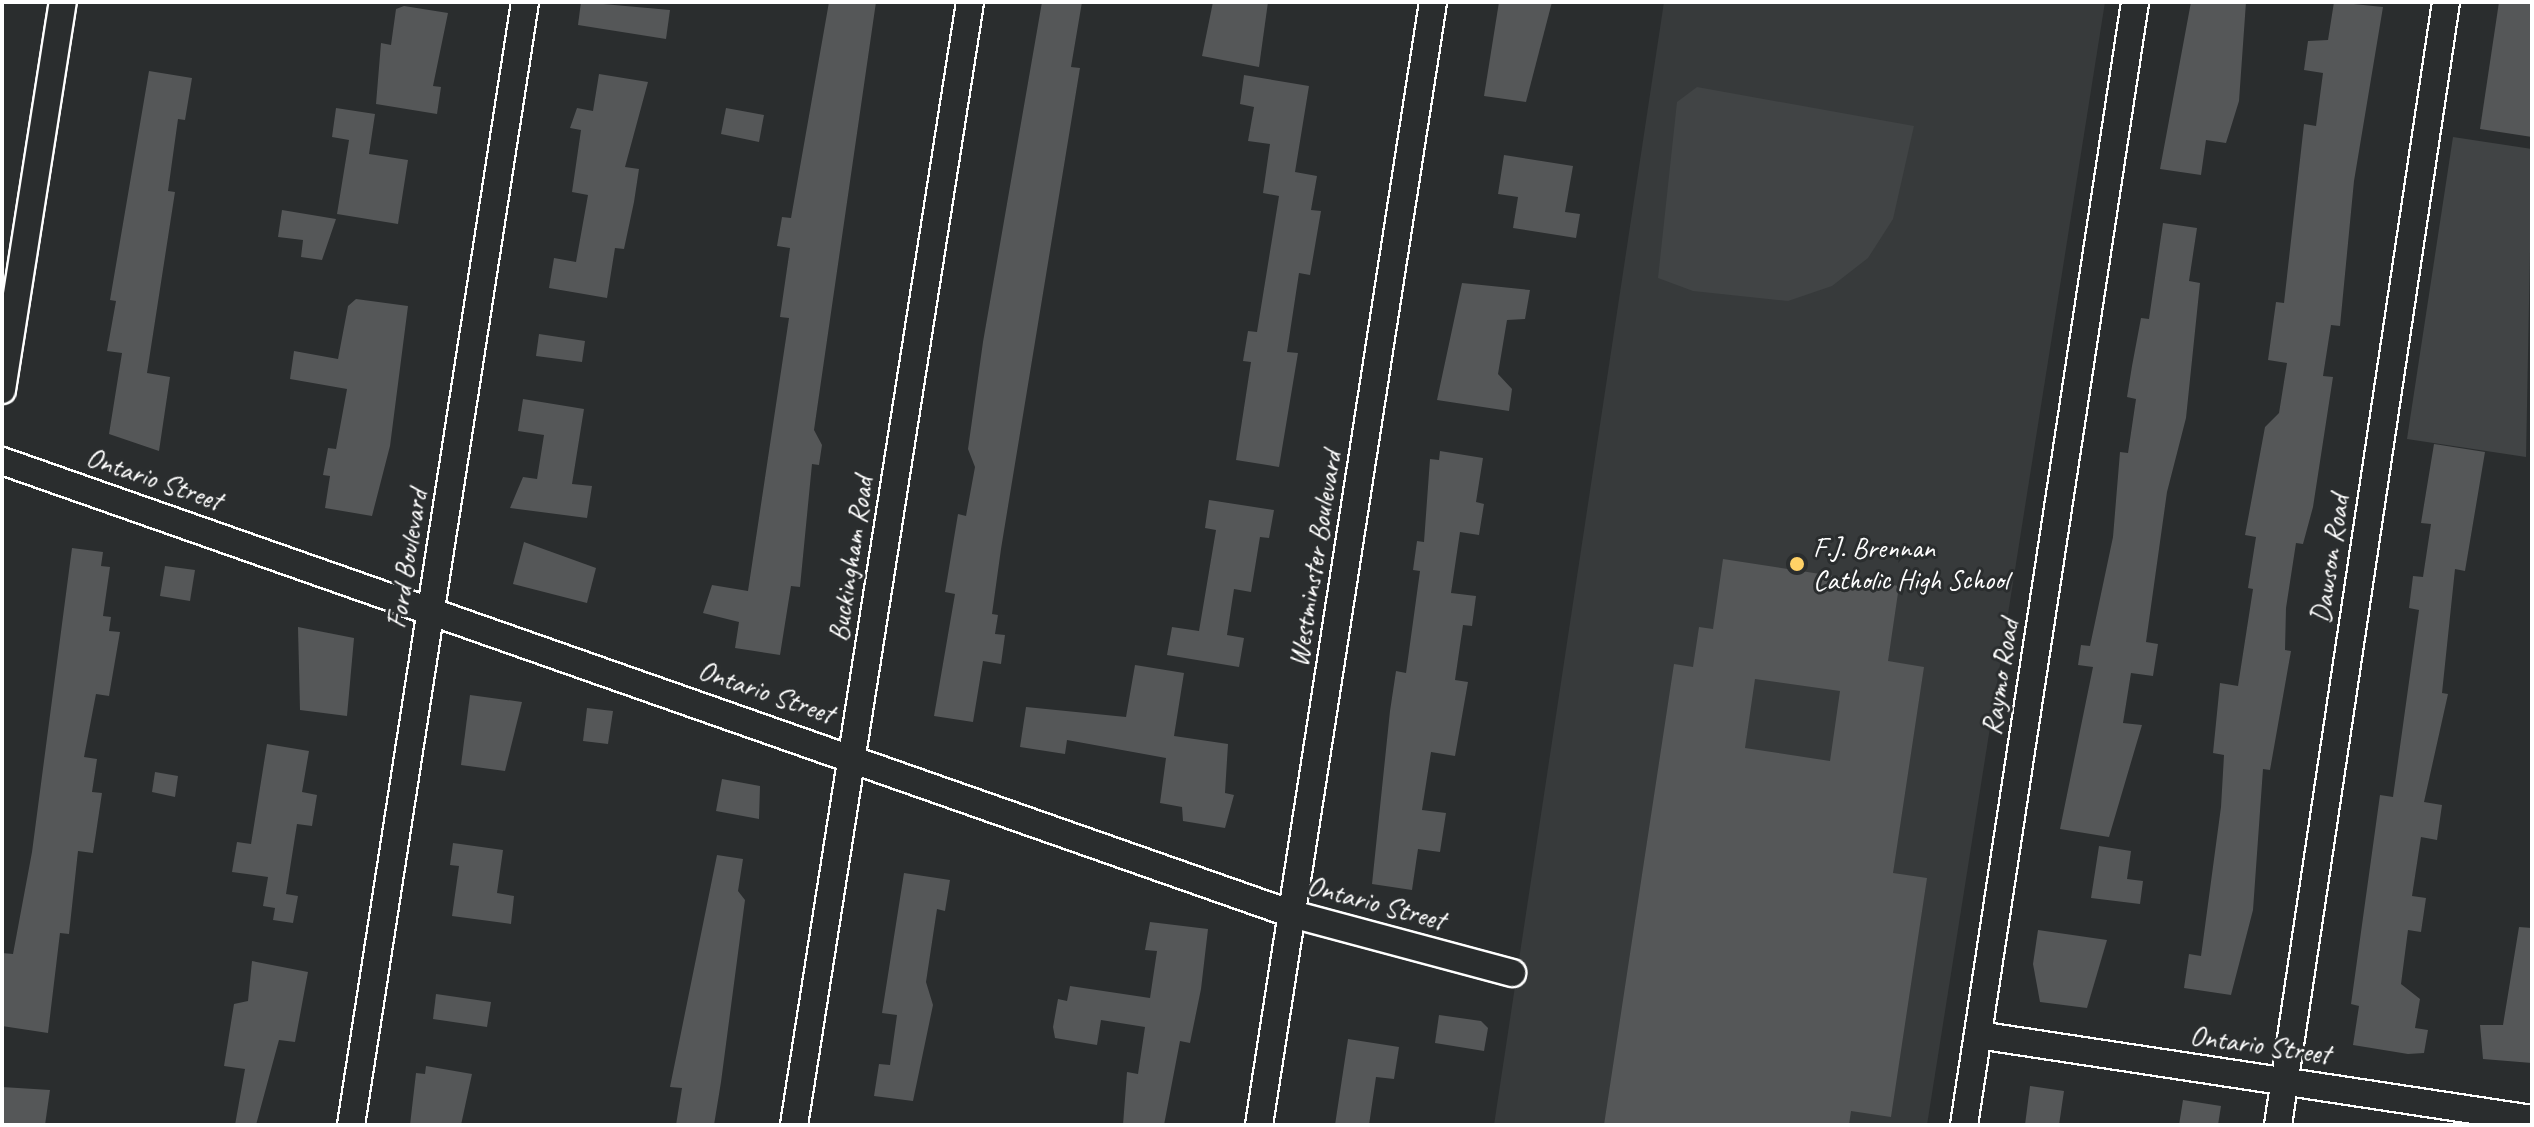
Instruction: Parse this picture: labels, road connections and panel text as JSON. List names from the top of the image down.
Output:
{
  "streets": {
    "street": [
      "Ontario Street",
      "Ford Boulevard",
      "Buckingham Road",
      "Westminster Boulevard",
      "Dawson Road",
      "Raymo Road"
    ]
  },
  "crossings": [
    ["Ontario Street", "Ford Boulevard"],
    ["Ontario Street", "Buckingham Road"],
    ["Ontario Street", "Westminster Boulevard"],
    ["Ontario Street", "Dawson Road"],
    ["Ontario Street", "Raymo Road"]
  ],
  "places": ["F.J. Brennan Catholic High School"]
}
